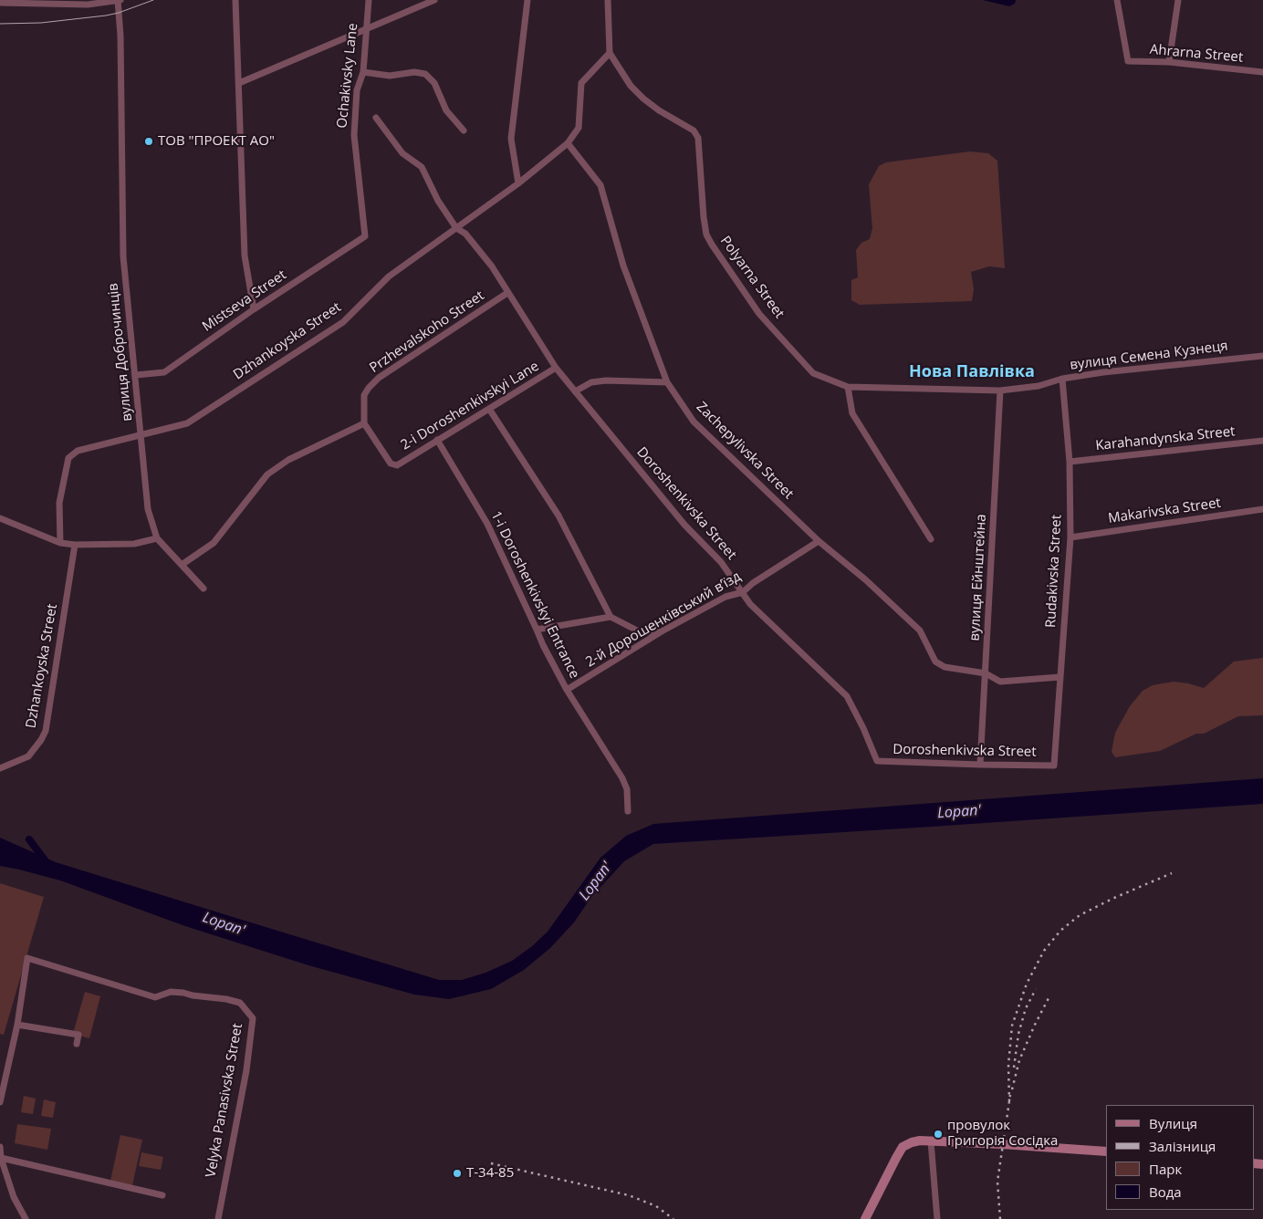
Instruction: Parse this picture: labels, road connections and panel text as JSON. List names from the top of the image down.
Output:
{
  "streets": {
    "street": [
      "Ahrarna Street",
      "Ochakivsky Lane",
      "Polyarna Street",
      "Mistseva Street",
      "Przhevalskoho Street",
      "Dzhankoyska Street",
      "вулиця Доброчинців",
      "вулиця Семена Кузнеця",
      "2-i Doroshenkivskyi Lane",
      "Karahandynska Street",
      "Zachepylivska Street",
      "Doroshenkivska Street",
      "Makarivska Street",
      "Rudakivska Street",
      "вулиця Ейнштейна",
      "1-i Doroshenkivskyi Entrance",
      "2-й Дорошенківський в’їзд",
      "Velyka Panasivska Street"
    ]
  },
  "crossings": [
    ["Ochakivsky Lane", "Mistseva Street"],
    ["Polyarna Street", "Dzhankoyska Street"],
    ["Polyarna Street", "вулиця Семена Кузнеця"],
    ["Mistseva Street", "вулиця Доброчинців"],
    ["Przhevalskoho Street", "2-i Doroshenkivskyi Lane"],
    ["Przhevalskoho Street", "Doroshenkivska Street"],
    ["Dzhankoyska Street", "вулиця Доброчинців"],
    ["Dzhankoyska Street", "Zachepylivska Street"],
    ["Dzhankoyska Street", "Doroshenkivska Street"],
    ["вулиця Семена Кузнеця", "Rudakivska Street"],
    ["вулиця Семена Кузнеця", "вулиця Ейнштейна"],
    ["2-i Doroshenkivskyi Lane", "Doroshenkivska Street"],
    ["2-i Doroshenkivskyi Lane", "1-i Doroshenkivskyi Entrance"],
    ["Karahandynska Street", "Rudakivska Street"],
    ["Zachepylivska Street", "вулиця Ейнштейна"],
    ["Zachepylivska Street", "2-й Дорошенківський в’їзд"],
    ["Doroshenkivska Street", "Rudakivska Street"],
    ["Doroshenkivska Street", "вулиця Ейнштейна"],
    ["Doroshenkivska Street", "2-й Дорошенківський в’їзд"],
    ["Makarivska Street", "Rudakivska Street"],
    ["1-i Doroshenkivskyi Entrance", "2-й Дорошенківський в’їзд"]
  ],
  "districts": ["Нова Павлівка"],
  "water": ["Lopan'"],
  "places": ["ТОВ \"ПРОЕКТ АО\"", "провулок Григорія Сосідка", "Т-34-85"],
  "legend": [
    "Вулиця",
    "Залізниця",
    "Парк",
    "Вода"
  ]
}
